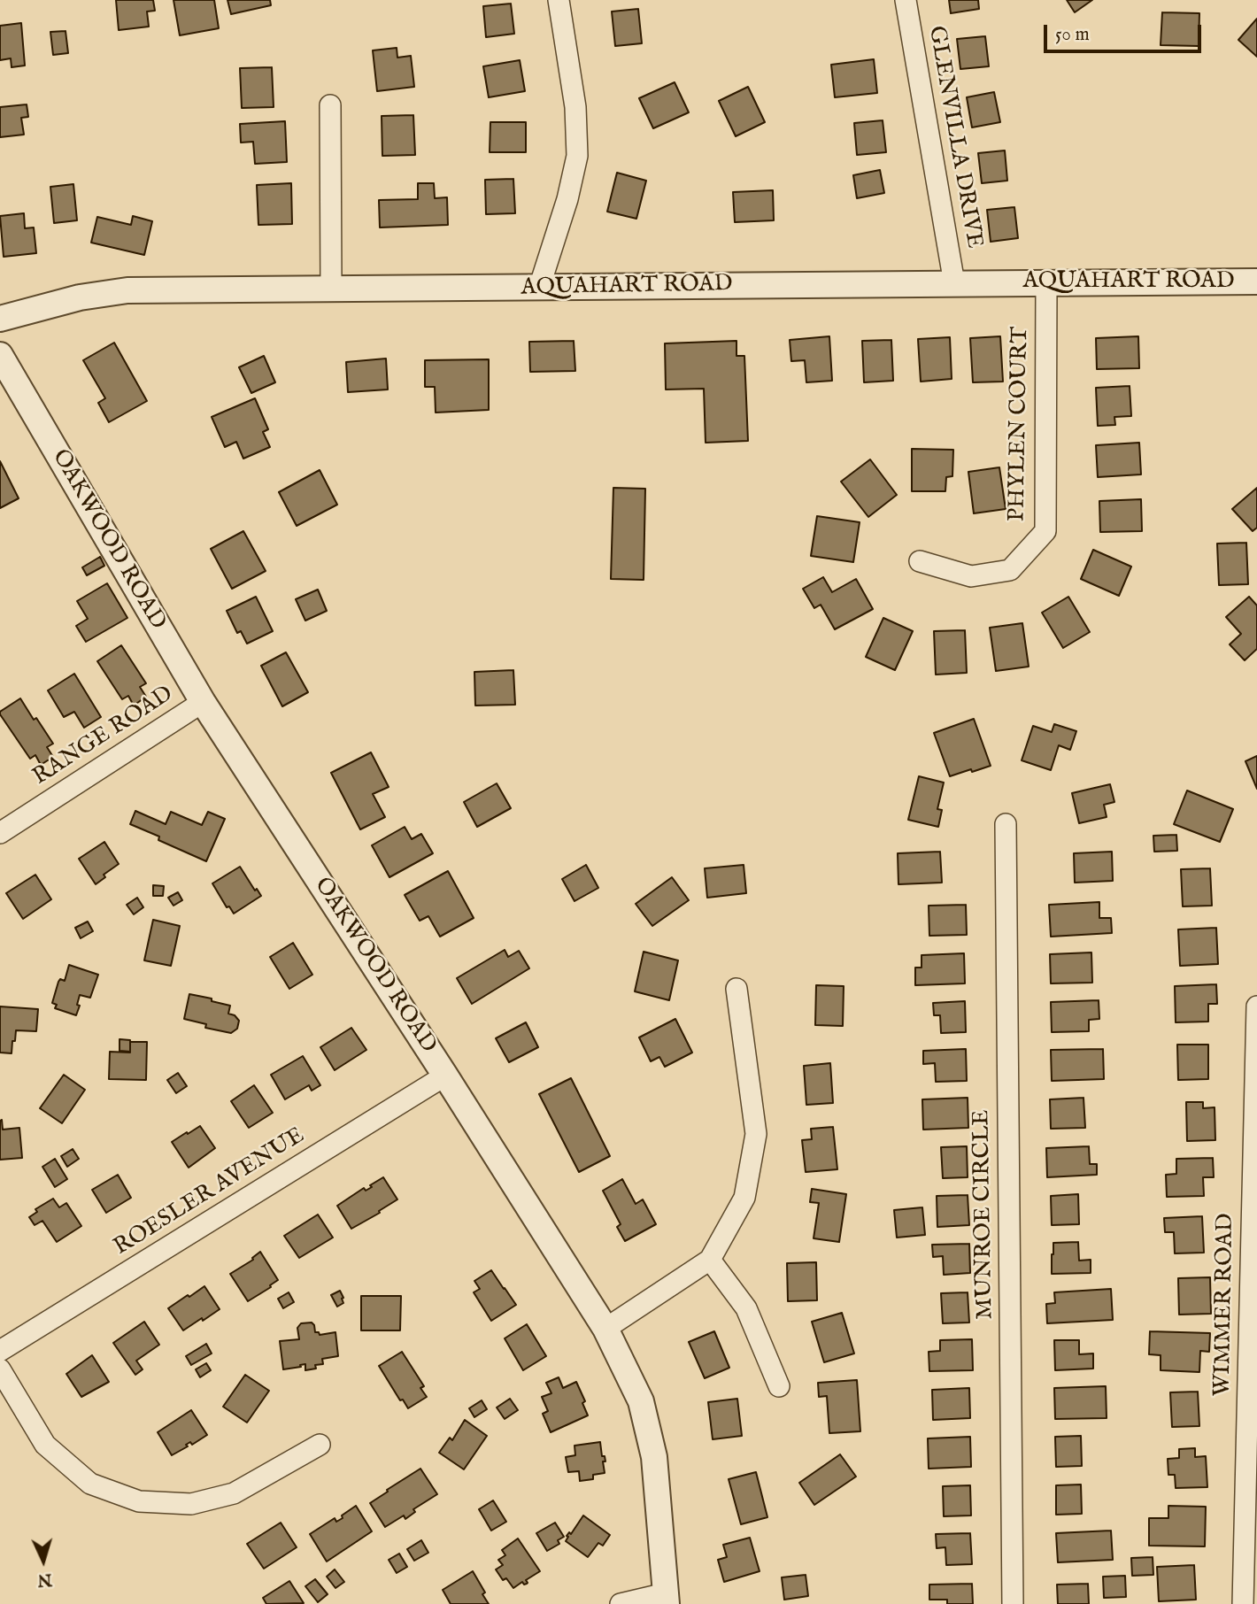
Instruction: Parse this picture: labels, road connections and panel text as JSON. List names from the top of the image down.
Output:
{
  "streets": {
    "street": [
      "GLENVILLA DRIVE",
      "AQUAHART ROAD",
      "PHYLEN COURT",
      "OAKWOOD ROAD",
      "RANGE ROAD",
      "ROESLER AVENUE",
      "MUNROE CIRCLE",
      "WIMMER ROAD"
    ]
  },
  "crossings": [
    ["GLENVILLA DRIVE", "AQUAHART ROAD"],
    ["AQUAHART ROAD", "PHYLEN COURT"],
    ["OAKWOOD ROAD", "RANGE ROAD"],
    ["OAKWOOD ROAD", "ROESLER AVENUE"]
  ],
  "scale_bar": "50 m",
  "north": "bottom"
}
